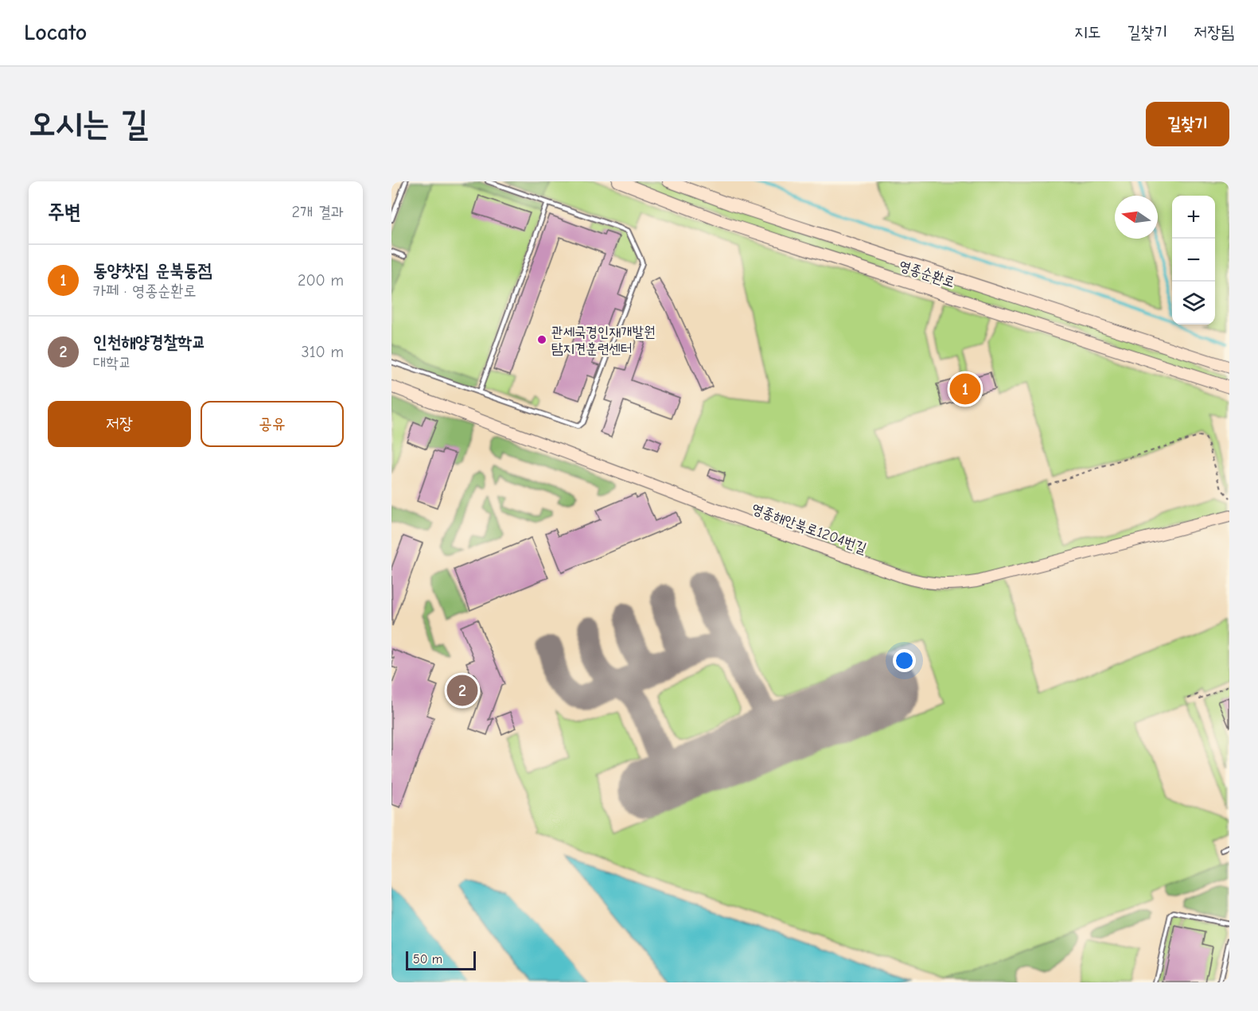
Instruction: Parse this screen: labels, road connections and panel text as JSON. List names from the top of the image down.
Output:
{
  "streets": {
    "main road": ["영종순환로", "영종해안북로1204번길"]
  },
  "places": ["관세국경인재개발원 탐지견훈련센터"],
  "scale_bar": "50 m",
  "north": "left",
  "page": {
    "header": "Locato",
    "nav": ["지도", "길찾기", "저장됨"],
    "buttons": [
      "길찾기",
      ["저장", "공유"]
    ],
    "title": "오시는 길",
    "heading": ["주변", "2개 결과"],
    "map_buttons": ["+", "−"],
    "list": [
      {
        "mark": "1",
        "name": "동양찻집 운북동점",
        "note": "카페 · 영종순환로",
        "value": "200 m"
      },
      {
        "mark": "2",
        "name": "인천해양경찰학교",
        "note": "대학교",
        "value": "310 m"
      }
    ],
    "pins": ["1", "2"],
    "scale": "50 m"
  }
}
